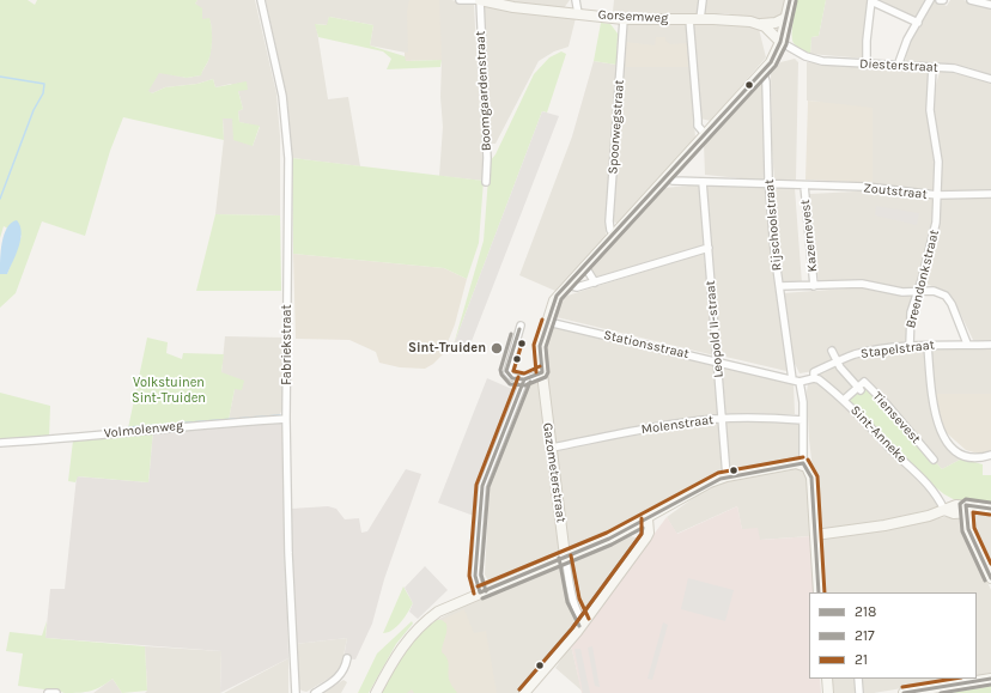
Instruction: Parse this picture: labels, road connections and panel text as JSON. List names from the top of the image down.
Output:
{
  "streets": {
    "street": [
      "Gorsemweg",
      "Diesterstraat",
      "Boomgaardenstraat",
      "Spoorwegstraat",
      "Zoutstraat",
      "Rijschoolstraat",
      "Kazernevest",
      "Breendonkstraat",
      "Leopold II-straat",
      "Fabriekstraat",
      "Stationsstraat",
      "Stapelstraat",
      "Tiensevest",
      "Molenstraat",
      "Volmolenweg",
      "Sint-Anneke",
      "Gazometerstraat"
    ]
  },
  "crossings": [
    ["Gorsemweg", "Boomgaardenstraat"],
    ["Gorsemweg", "Spoorwegstraat"],
    ["Diesterstraat", "Breendonkstraat"],
    ["Diesterstraat", "Gazometerstraat"],
    ["Spoorwegstraat", "Gazometerstraat"],
    ["Zoutstraat", "Rijschoolstraat"],
    ["Zoutstraat", "Kazernevest"],
    ["Zoutstraat", "Breendonkstraat"],
    ["Zoutstraat", "Leopold II-straat"],
    ["Zoutstraat", "Gazometerstraat"],
    ["Rijschoolstraat", "Stationsstraat"],
    ["Rijschoolstraat", "Gazometerstraat"],
    ["Breendonkstraat", "Stapelstraat"],
    ["Leopold II-straat", "Stationsstraat"],
    ["Leopold II-straat", "Molenstraat"],
    ["Fabriekstraat", "Volmolenweg"],
    ["Stationsstraat", "Gazometerstraat"],
    ["Stapelstraat", "Tiensevest"],
    ["Stapelstraat", "Sint-Anneke"],
    ["Tiensevest", "Sint-Anneke"],
    ["Molenstraat", "Gazometerstraat"]
  ],
  "parks": ["Volkstuinen Sint-Truiden"],
  "places": ["Sint-Truiden"],
  "lines": ["transit line 218", "transit line 217", "transit line 21"],
  "legend": ["218", "217", "21"]
}
